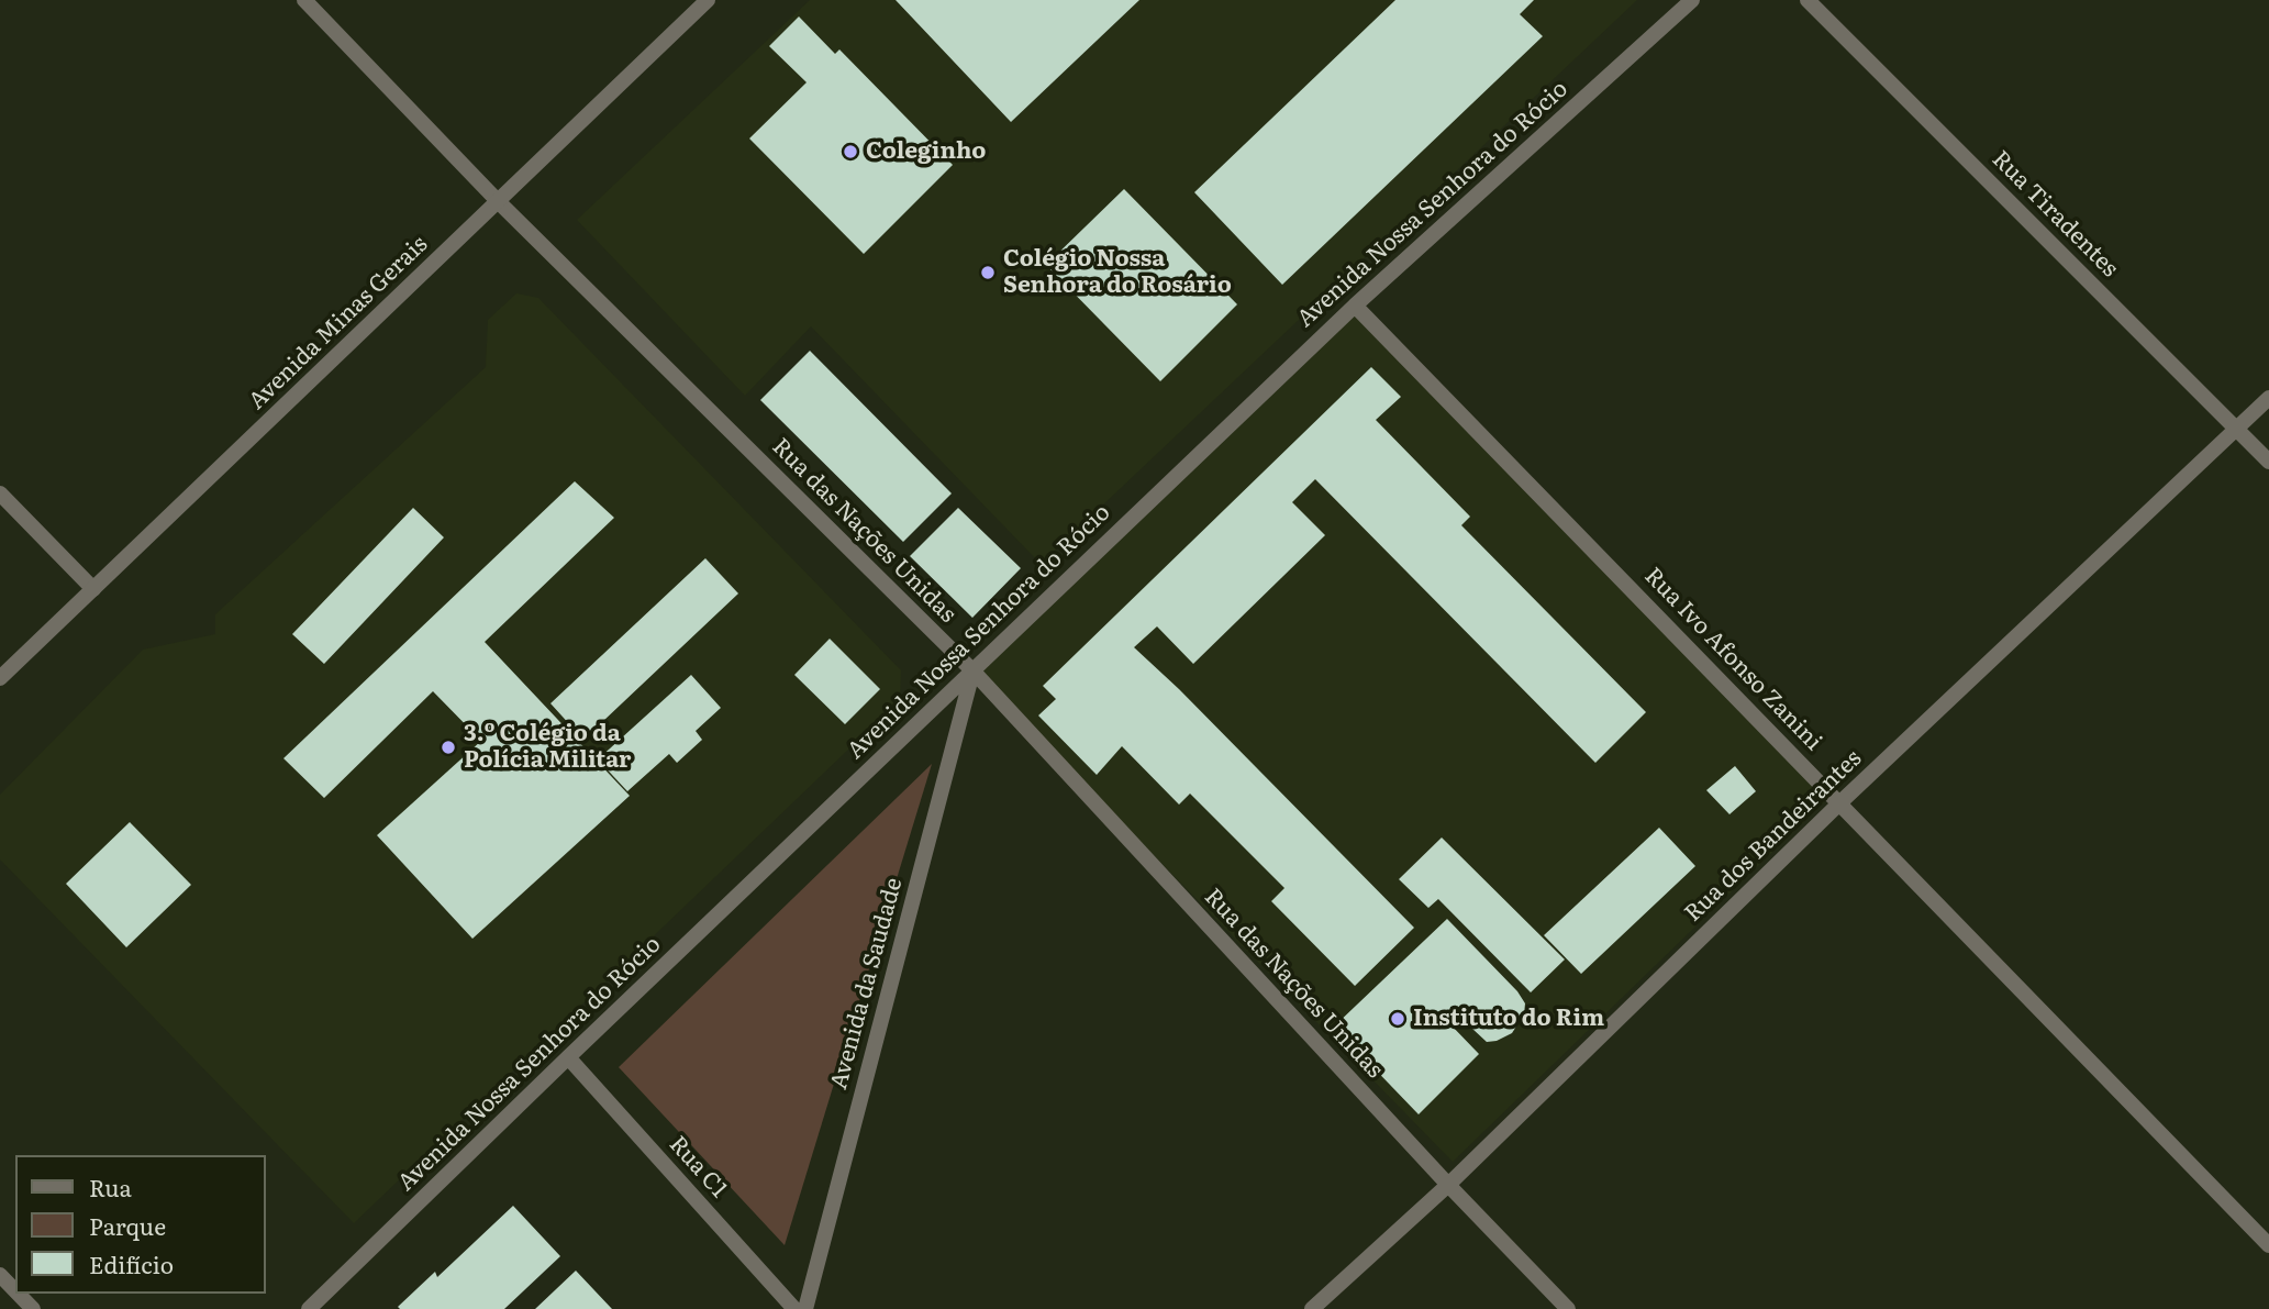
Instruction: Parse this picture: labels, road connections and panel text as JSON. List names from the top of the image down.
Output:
{
  "streets": {
    "street": [
      "Avenida Nossa Senhora do Rócio",
      "Rua Tiradentes",
      "Avenida Minas Gerais",
      "Rua das Nações Unidas",
      "Rua Ivo Afonso Zanini",
      "Rua dos Bandeirantes",
      "Avenida da Saudade",
      "Rua C1"
    ]
  },
  "crossings": [
    ["Avenida Nossa Senhora do Rócio", "Rua das Nações Unidas"],
    ["Avenida Nossa Senhora do Rócio", "Rua Ivo Afonso Zanini"],
    ["Avenida Nossa Senhora do Rócio", "Avenida da Saudade"],
    ["Avenida Nossa Senhora do Rócio", "Rua C1"],
    ["Rua Tiradentes", "Rua dos Bandeirantes"],
    ["Avenida Minas Gerais", "Rua das Nações Unidas"],
    ["Rua das Nações Unidas", "Rua dos Bandeirantes"],
    ["Rua das Nações Unidas", "Avenida da Saudade"],
    ["Rua Ivo Afonso Zanini", "Rua dos Bandeirantes"]
  ],
  "places": [
    "Coleginho",
    "Colégio Nossa Senhora do Rosário",
    "3.º Colégio da Polícia Militar",
    "Instituto do Rim"
  ],
  "legend": ["Rua", "Parque", "Edifício"]
}
